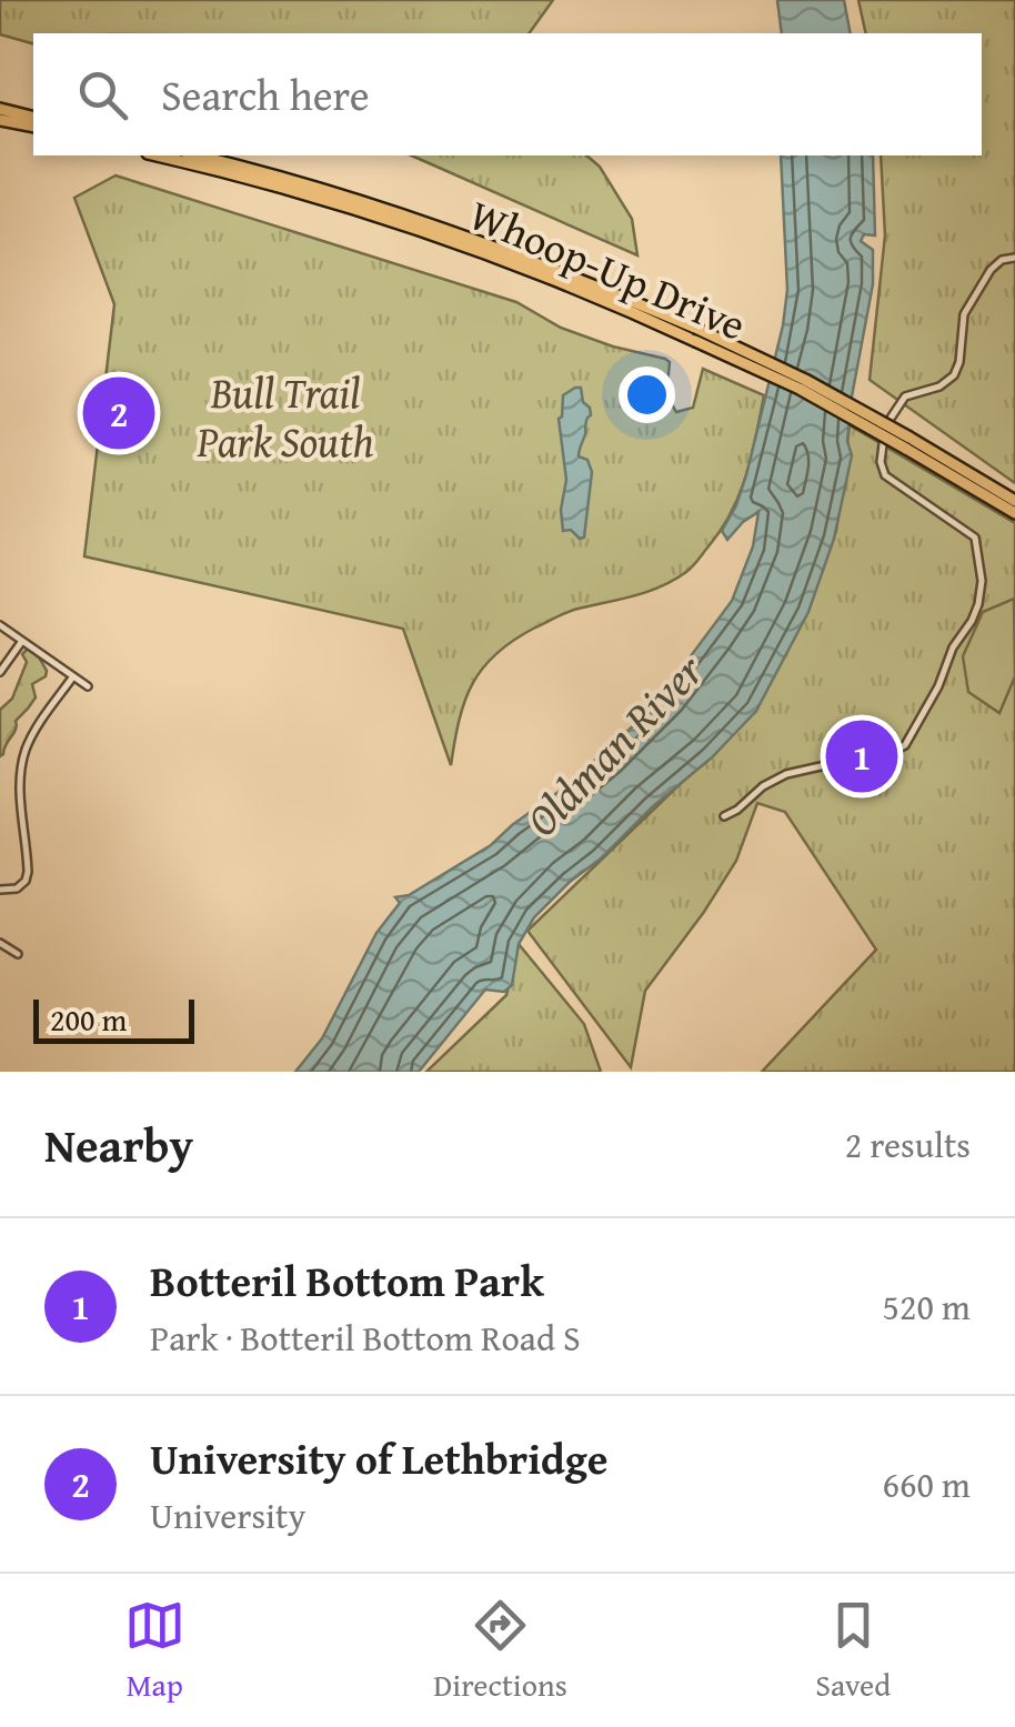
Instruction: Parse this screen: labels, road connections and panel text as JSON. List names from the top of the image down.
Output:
{
  "streets": {
    "highway": ["Whoop-Up Drive"]
  },
  "water": ["Oldman River"],
  "parks": ["Bull Trail Park South"],
  "scale_bar": "200 m",
  "page": {
    "search": "Search here",
    "pins": ["2", "1"],
    "scale": "200 m",
    "heading": ["Nearby", "2 results"],
    "list": [
      {
        "mark": "1",
        "name": "Botteril Bottom Park",
        "note": "Park · Botteril Bottom Road S",
        "value": "520 m"
      },
      {
        "mark": "2",
        "name": "University of Lethbridge",
        "note": "University",
        "value": "660 m"
      }
    ],
    "nav": ["Map", "Directions", "Saved"]
  }
}
